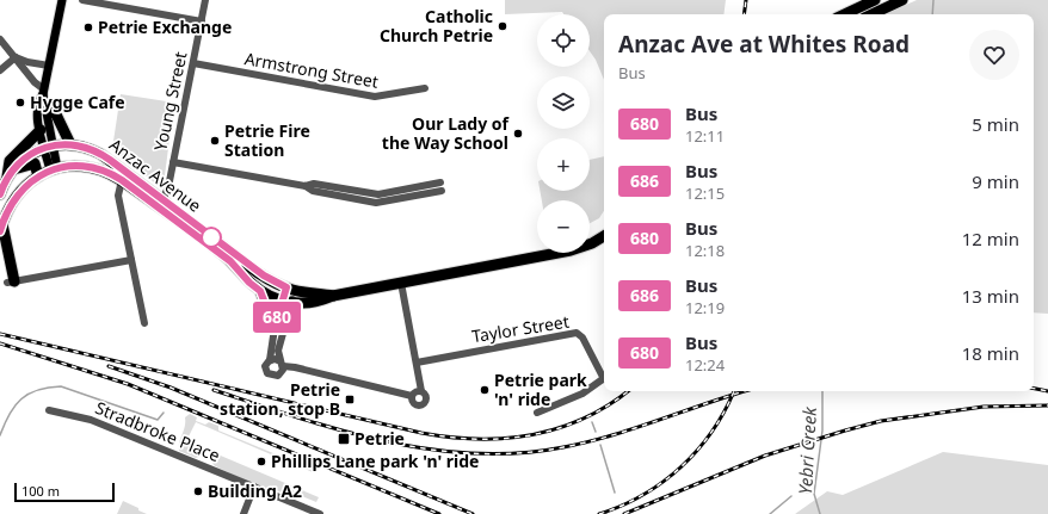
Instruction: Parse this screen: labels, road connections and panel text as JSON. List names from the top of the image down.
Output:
{
  "streets": {
    "highway": ["Anzac Avenue"],
    "street": [
      "Armstrong Street",
      "Young Street",
      "Taylor Street",
      "Stradbroke Place"
    ]
  },
  "crossings": [
    ["Armstrong Street", "Young Street"],
    ["Young Street", "Anzac Avenue"]
  ],
  "water": ["Yebri Creek"],
  "places": {
    "other": [
      "Catholic Church Petrie",
      "Petrie Exchange",
      "Hygge Cafe",
      "Our Lady of the Way School",
      "Petrie Fire Station",
      "Petrie park 'n' ride",
      "Phillips Lane park 'n' ride",
      "Building A2"
    ],
    "transit": ["Petrie station, stop B", "Petrie"]
  },
  "lines": ["bus line 680"],
  "scale_bar": "100 m",
  "page": {
    "on_map": "680",
    "map_buttons": ["+", "−"],
    "heading": ["Anzac Ave at Whites Road", "Bus"],
    "list": [
      {
        "mark": "680",
        "name": "Bus",
        "note": "12:11",
        "value": "5 min"
      },
      {
        "mark": "686",
        "name": "Bus",
        "note": "12:15",
        "value": "9 min"
      },
      {
        "mark": "680",
        "name": "Bus",
        "note": "12:18",
        "value": "12 min"
      },
      {
        "mark": "686",
        "name": "Bus",
        "note": "12:19",
        "value": "13 min"
      },
      {
        "mark": "680",
        "name": "Bus",
        "note": "12:24",
        "value": "18 min"
      }
    ],
    "scale": "100 m"
  }
}
